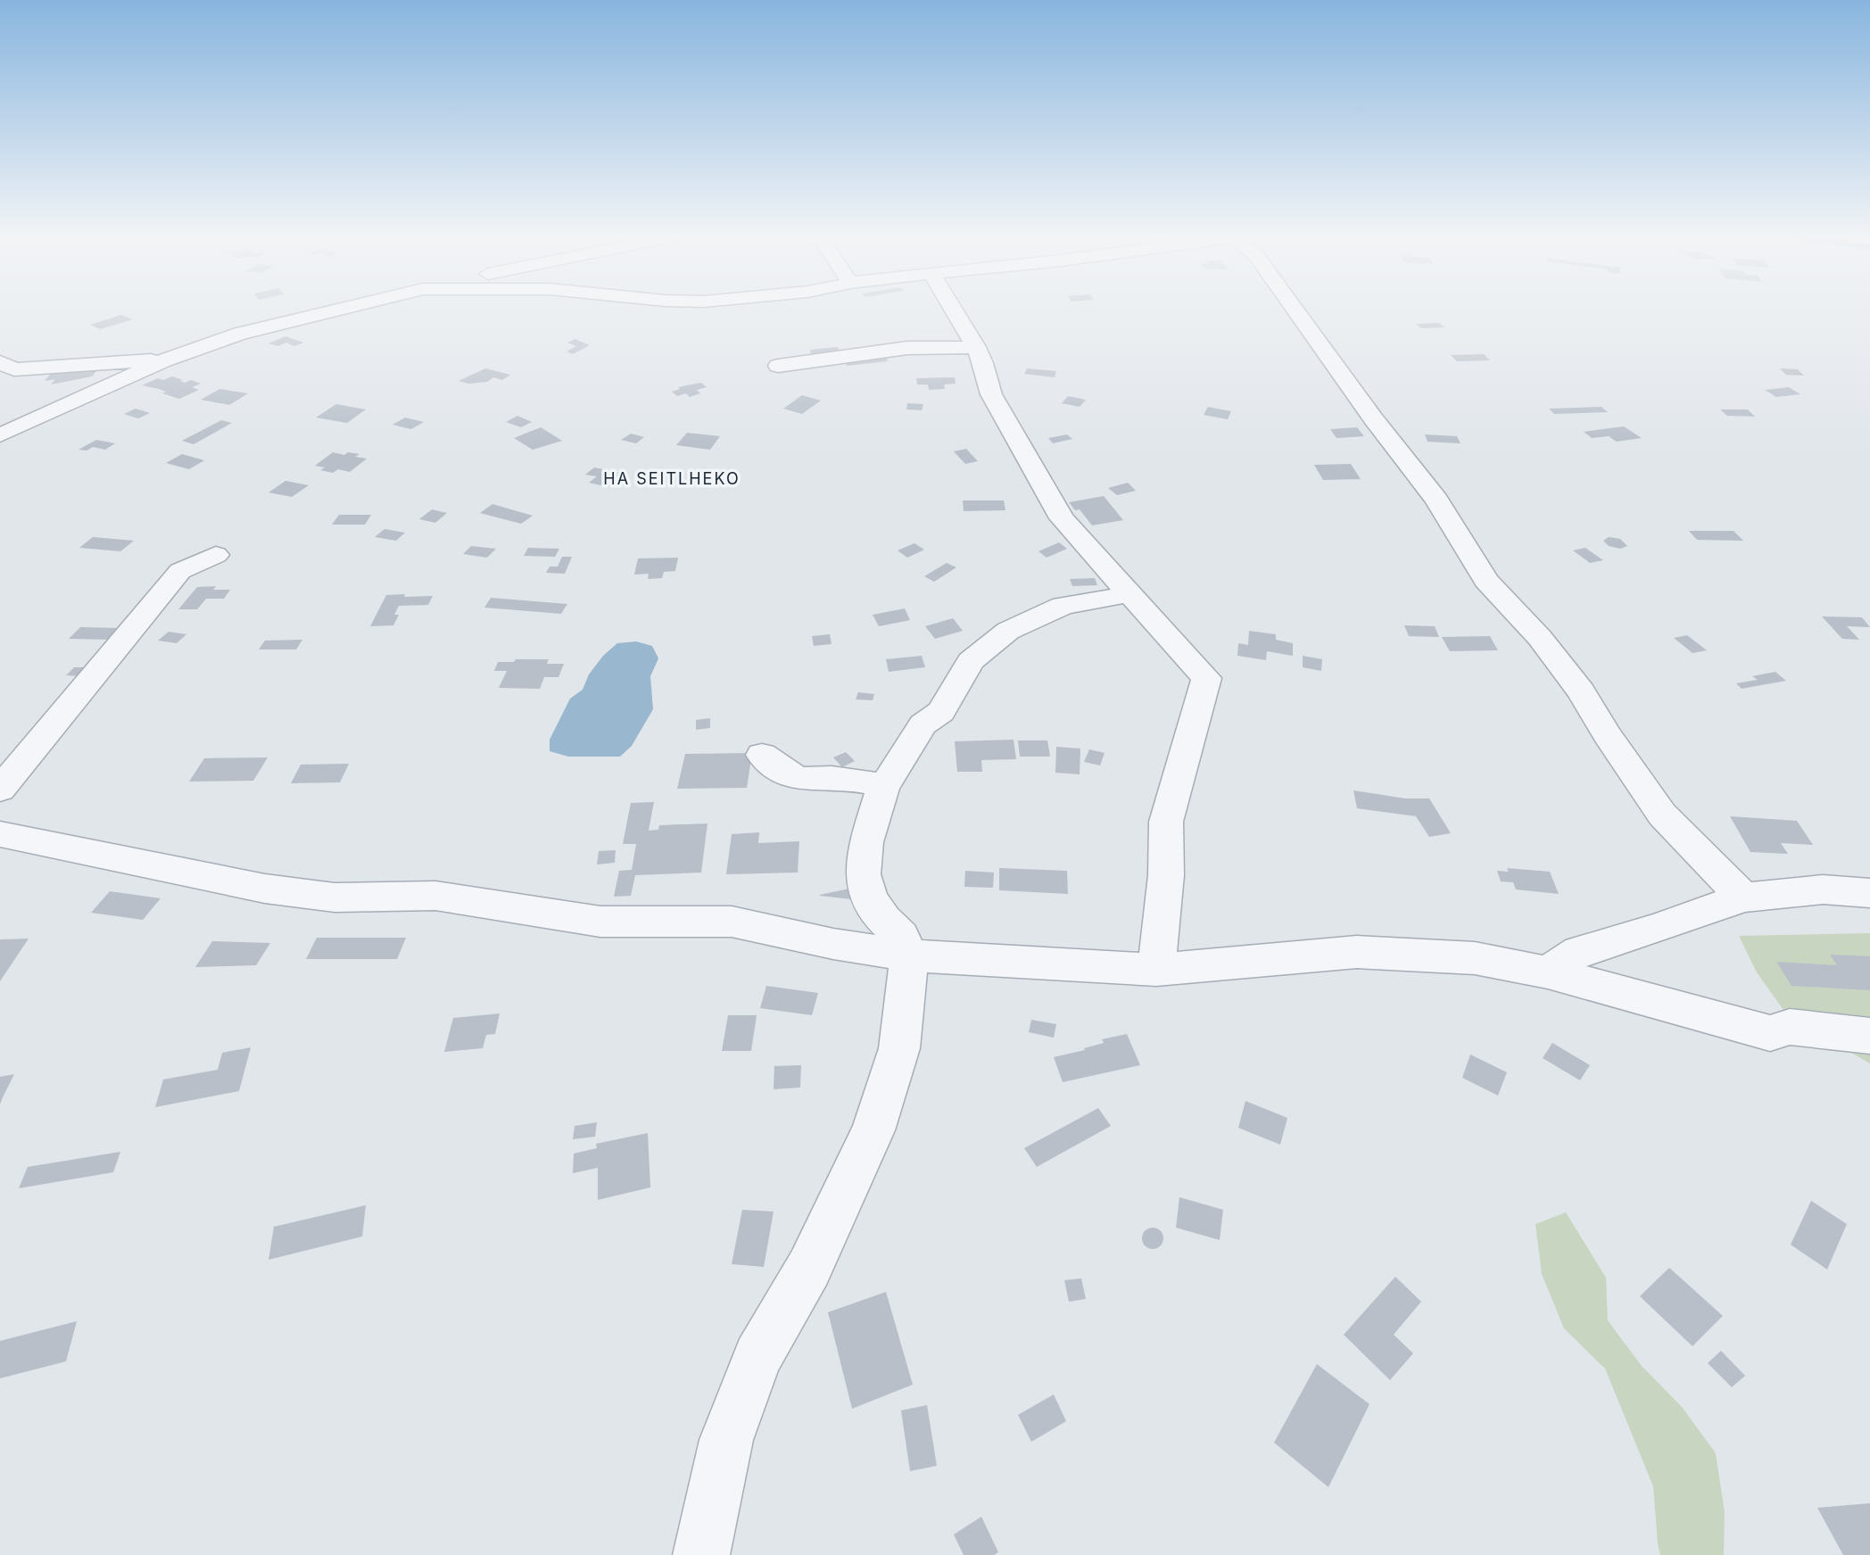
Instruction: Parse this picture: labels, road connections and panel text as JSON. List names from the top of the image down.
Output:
{
  "districts": ["HA SEITLHEKO"]
}
